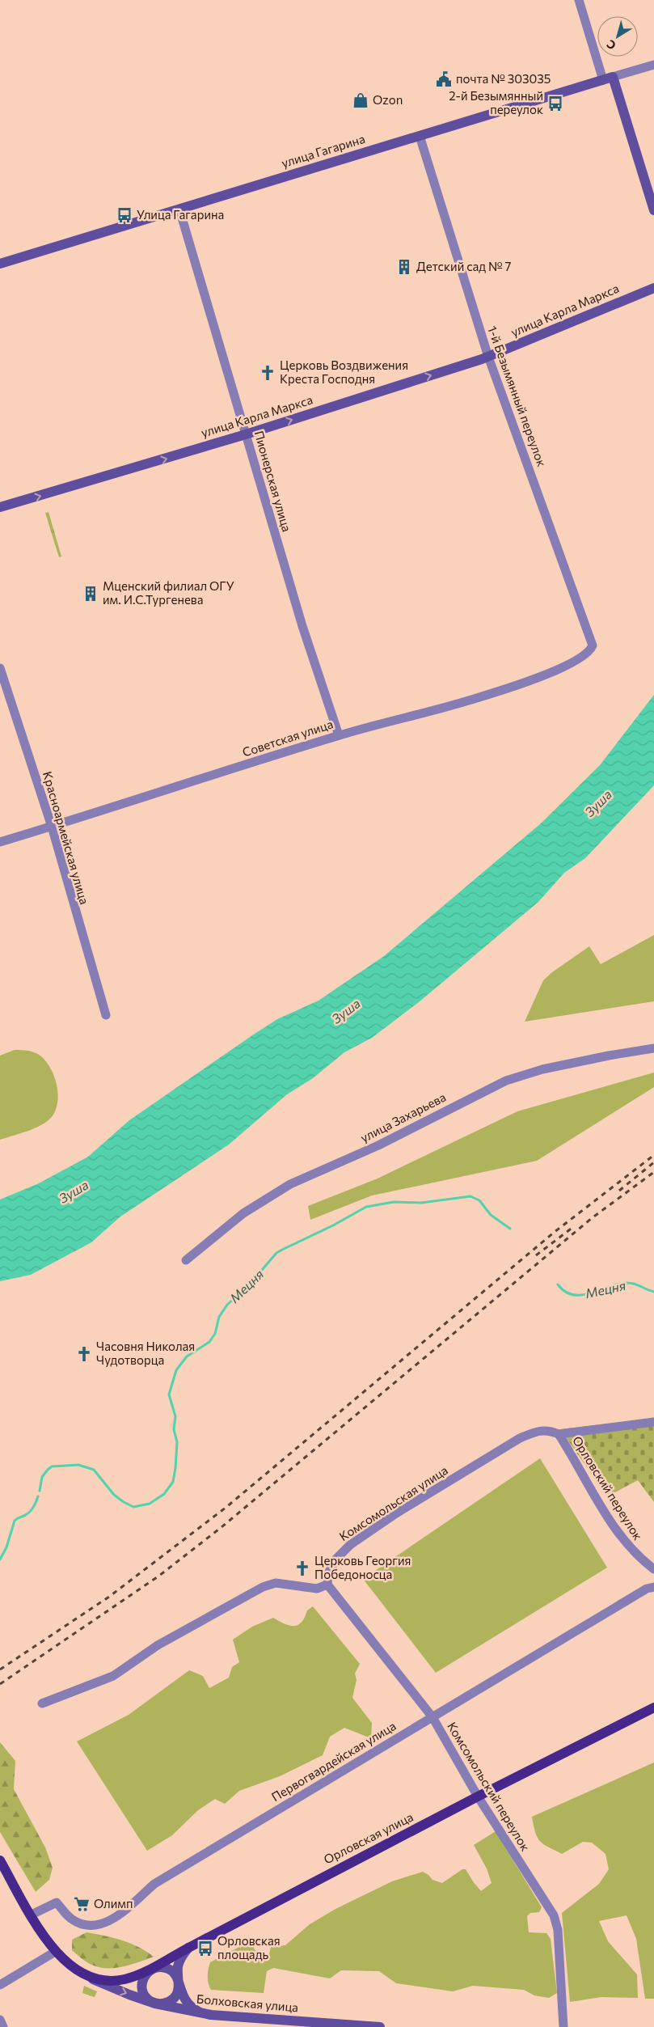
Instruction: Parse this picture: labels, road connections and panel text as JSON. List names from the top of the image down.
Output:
{
  "streets": {
    "main road": [
      "улица Гагарина",
      "улица Карла Маркса",
      "Орловская улица",
      "Болховская улица"
    ],
    "street": [
      "1-й Безымянный переулок",
      "Пионерская улица",
      "Советская улица",
      "Красноармейская улица",
      "улица Захарьева",
      "Орловский переулок",
      "Комсомольская улица",
      "Первогвардейская улица",
      "Комсомольский переулок"
    ]
  },
  "crossings": [
    ["улица Гагарина", "1-й Безымянный переулок"],
    ["улица Гагарина", "Пионерская улица"],
    ["улица Карла Маркса", "1-й Безымянный переулок"],
    ["улица Карла Маркса", "Пионерская улица"],
    ["1-й Безымянный переулок", "Советская улица"],
    ["Пионерская улица", "Советская улица"],
    ["Советская улица", "Красноармейская улица"],
    ["Орловский переулок", "Комсомольская улица"],
    ["Комсомольская улица", "Комсомольский переулок"],
    ["Первогвардейская улица", "Комсомольский переулок"],
    ["Комсомольский переулок", "Орловская улица"],
    ["Орловская улица", "Болховская улица"]
  ],
  "one_way": ["улица Карла Маркса"],
  "water": ["Зуша", "Мецня"],
  "places": {
    "public building": ["почта № 303035"],
    "shop": ["Ozon"],
    "bus stop": ["2-й Безымянный переулок", "Улица Гагарина", "Орловская площадь"],
    "building": ["Детский сад № 7", "Мценский филиал ОГУ им. И.С.Тургенева"],
    "church": ["Церковь Воздвижения Креста Господня", "Часовня Николая Чудотворца", "Церковь Георгия Победоносца"],
    "supermarket": ["Олимп"]
  },
  "north": "bottom left"
}
